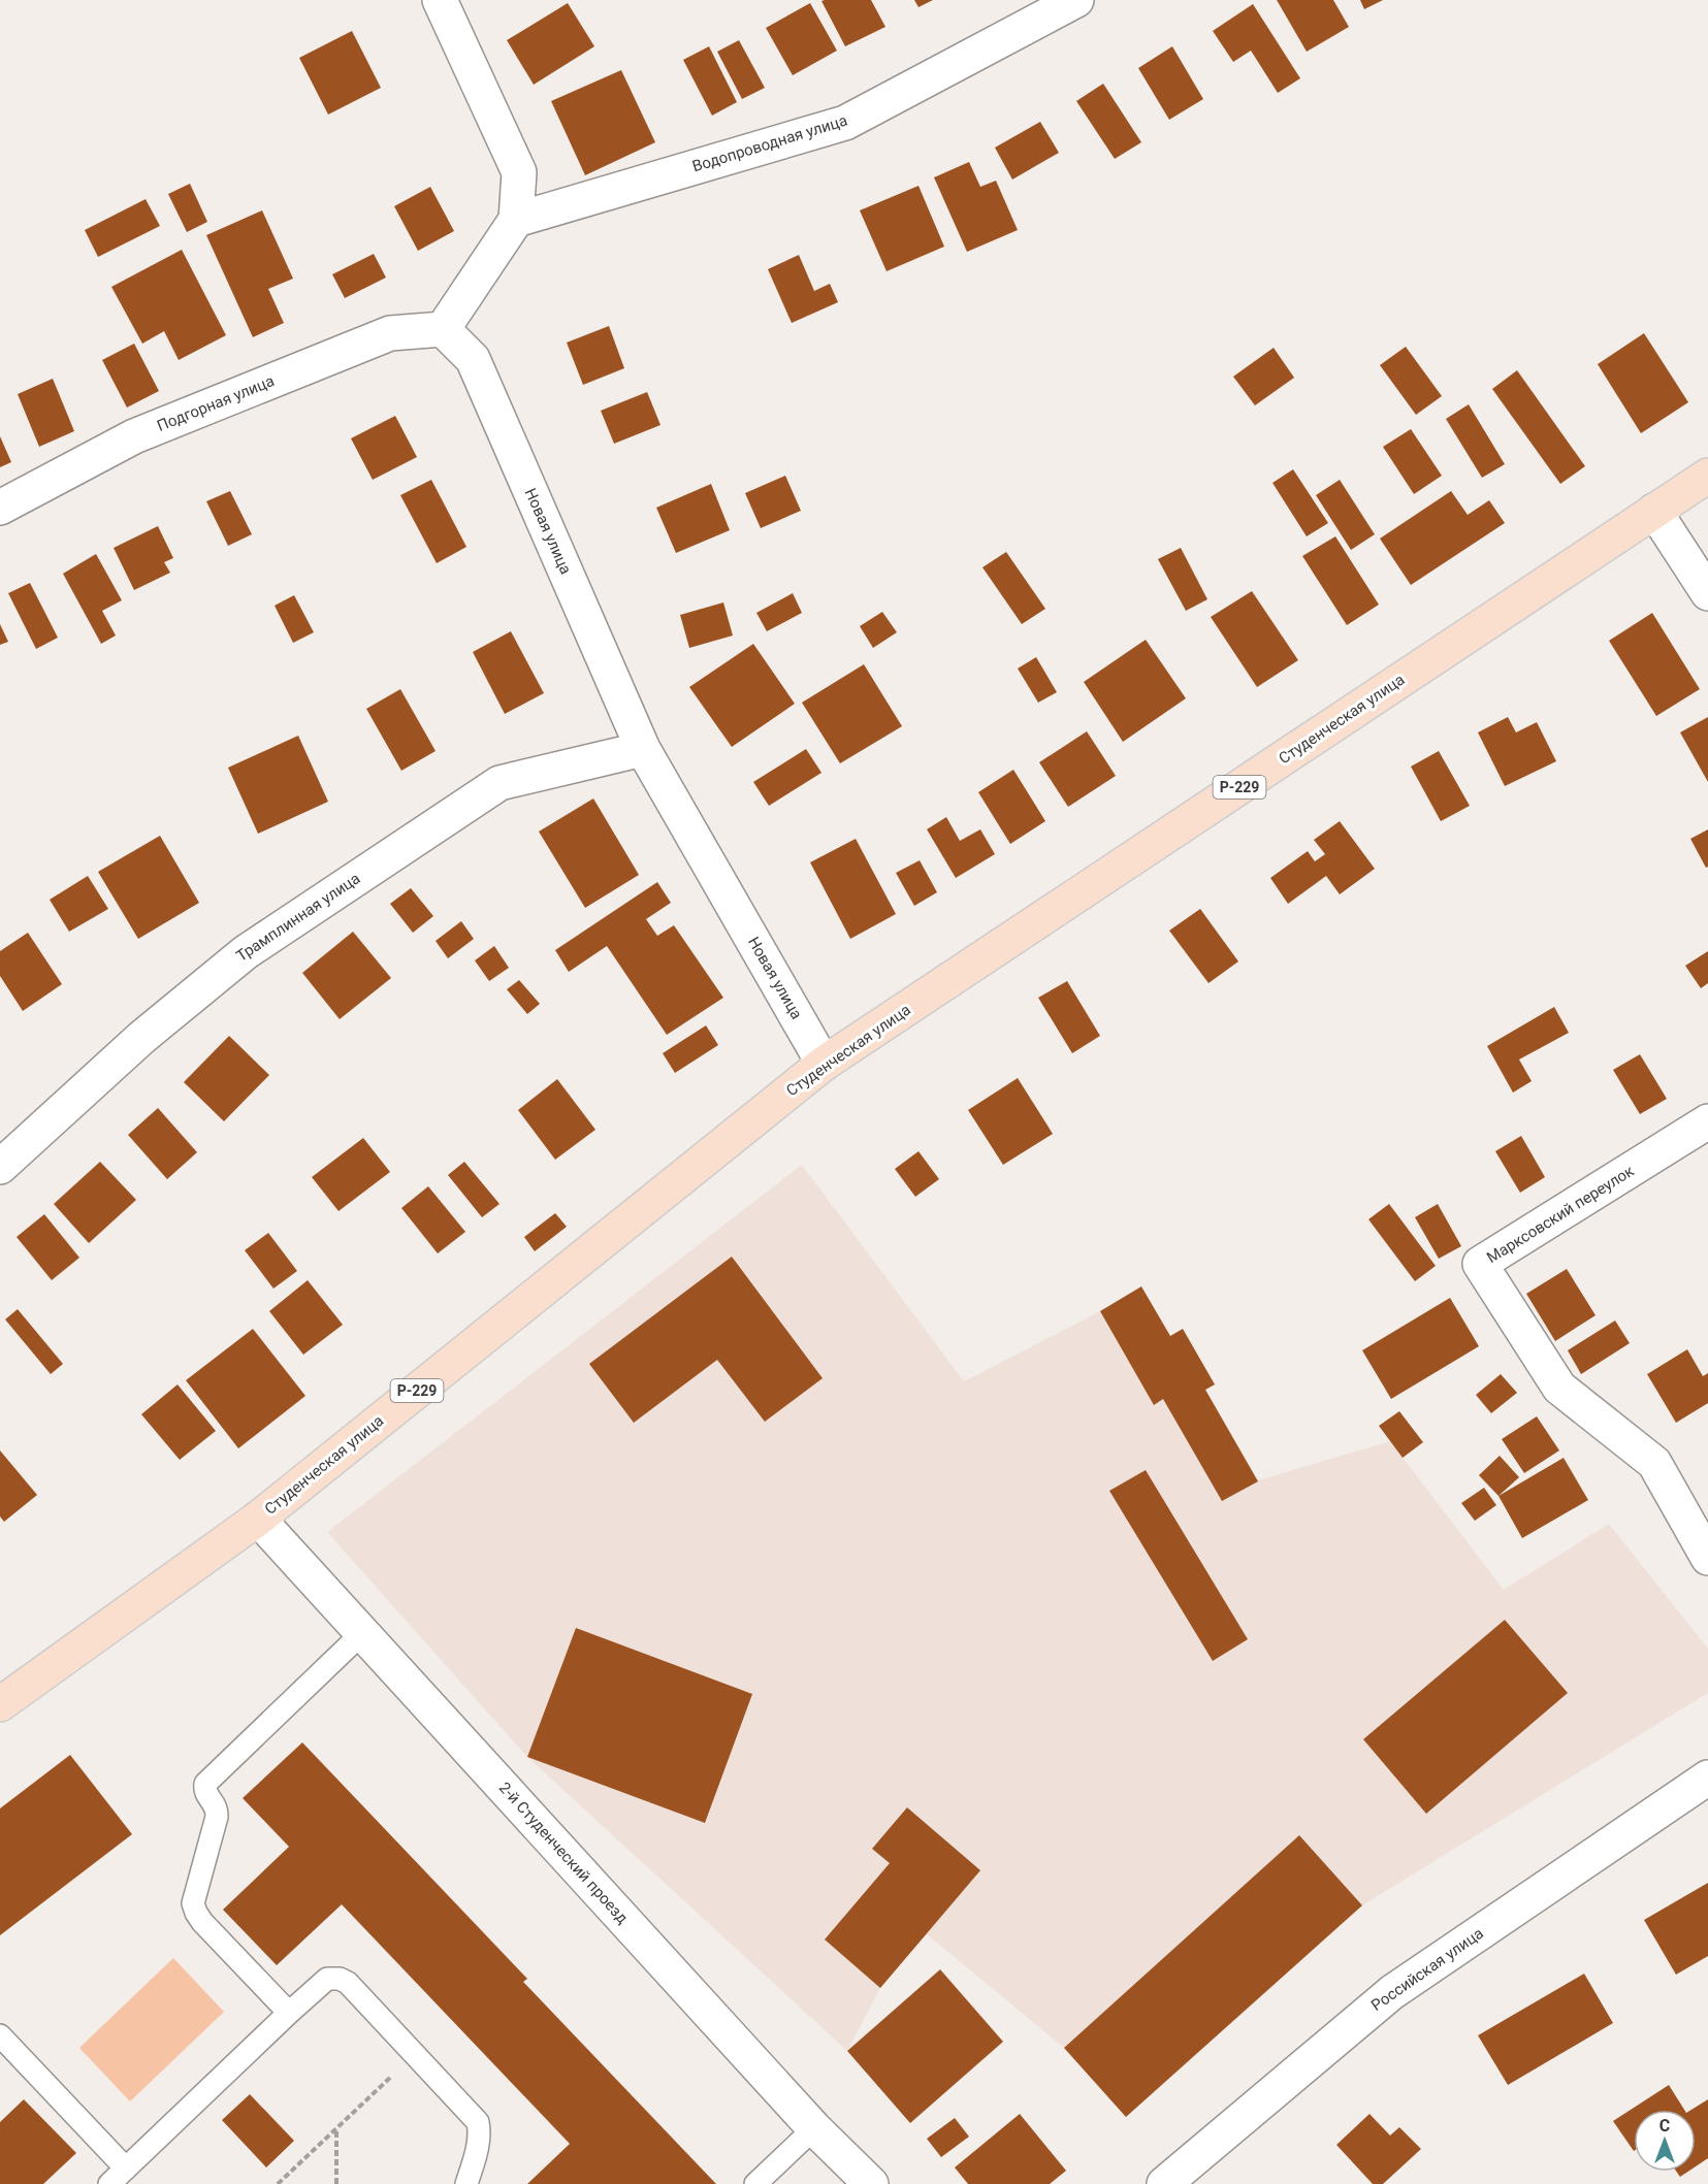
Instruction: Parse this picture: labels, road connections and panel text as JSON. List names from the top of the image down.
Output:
{
  "streets": {
    "main road": ["Студенческая улица", "Р-229"],
    "street": [
      "Водопроводная улица",
      "Подгорная улица",
      "Новая улица",
      "Трамплинная улица",
      "Марксовский переулок",
      "2-й Студенческий проезд",
      "Российская улица"
    ]
  },
  "crossings": [
    ["Подгорная улица", "Новая улица"],
    ["Новая улица", "Студенческая улица"],
    ["Новая улица", "Трамплинная улица"],
    ["Студенческая улица", "2-й Студенческий проезд"]
  ],
  "north": "top"
}
